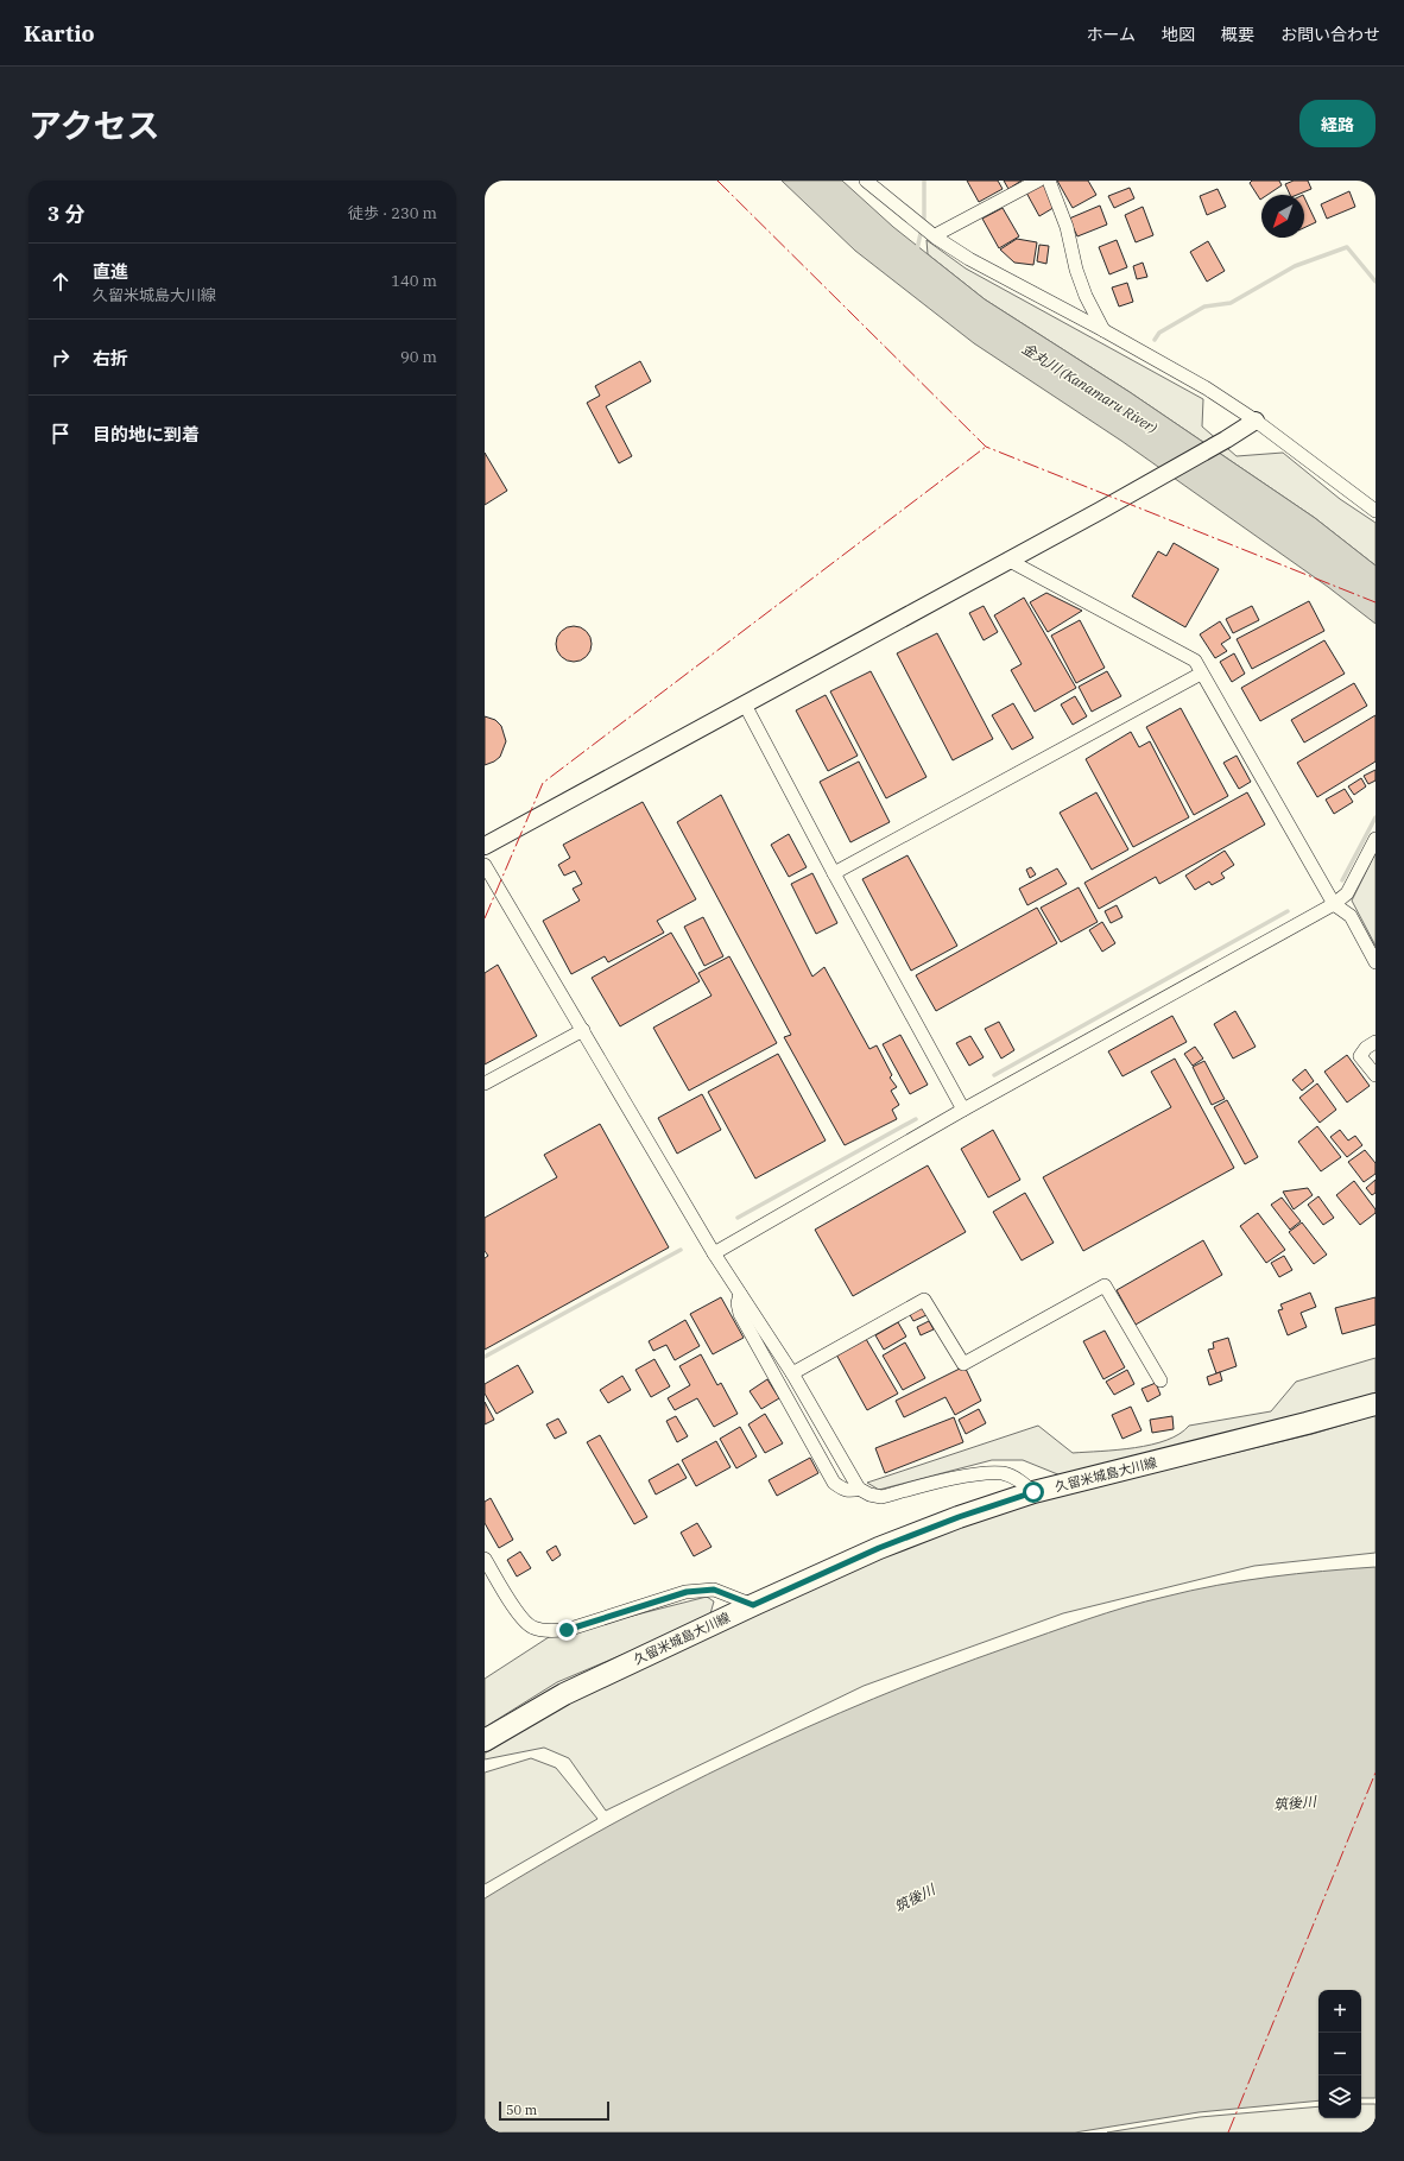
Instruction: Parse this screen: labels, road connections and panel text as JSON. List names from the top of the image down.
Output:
{
  "streets": {
    "main road": ["久留米城島大川線"]
  },
  "water": ["金丸川 (Kanamaru River)", "筑後川"],
  "scale_bar": "50 m",
  "north": "bottom left",
  "page": {
    "header": "Kartio",
    "nav": [
      "ホーム",
      "地図",
      "概要",
      "お問い合わせ"
    ],
    "title": "アクセス",
    "buttons": "経路",
    "heading": ["3 分", "徒歩 · 230 m"],
    "list": [
      ["直進", "久留米城島大川線", "140 m"],
      ["右折", "90 m"],
      "目的地に到着"
    ],
    "map_buttons": ["+", "−"],
    "scale": "50 m"
  }
}
